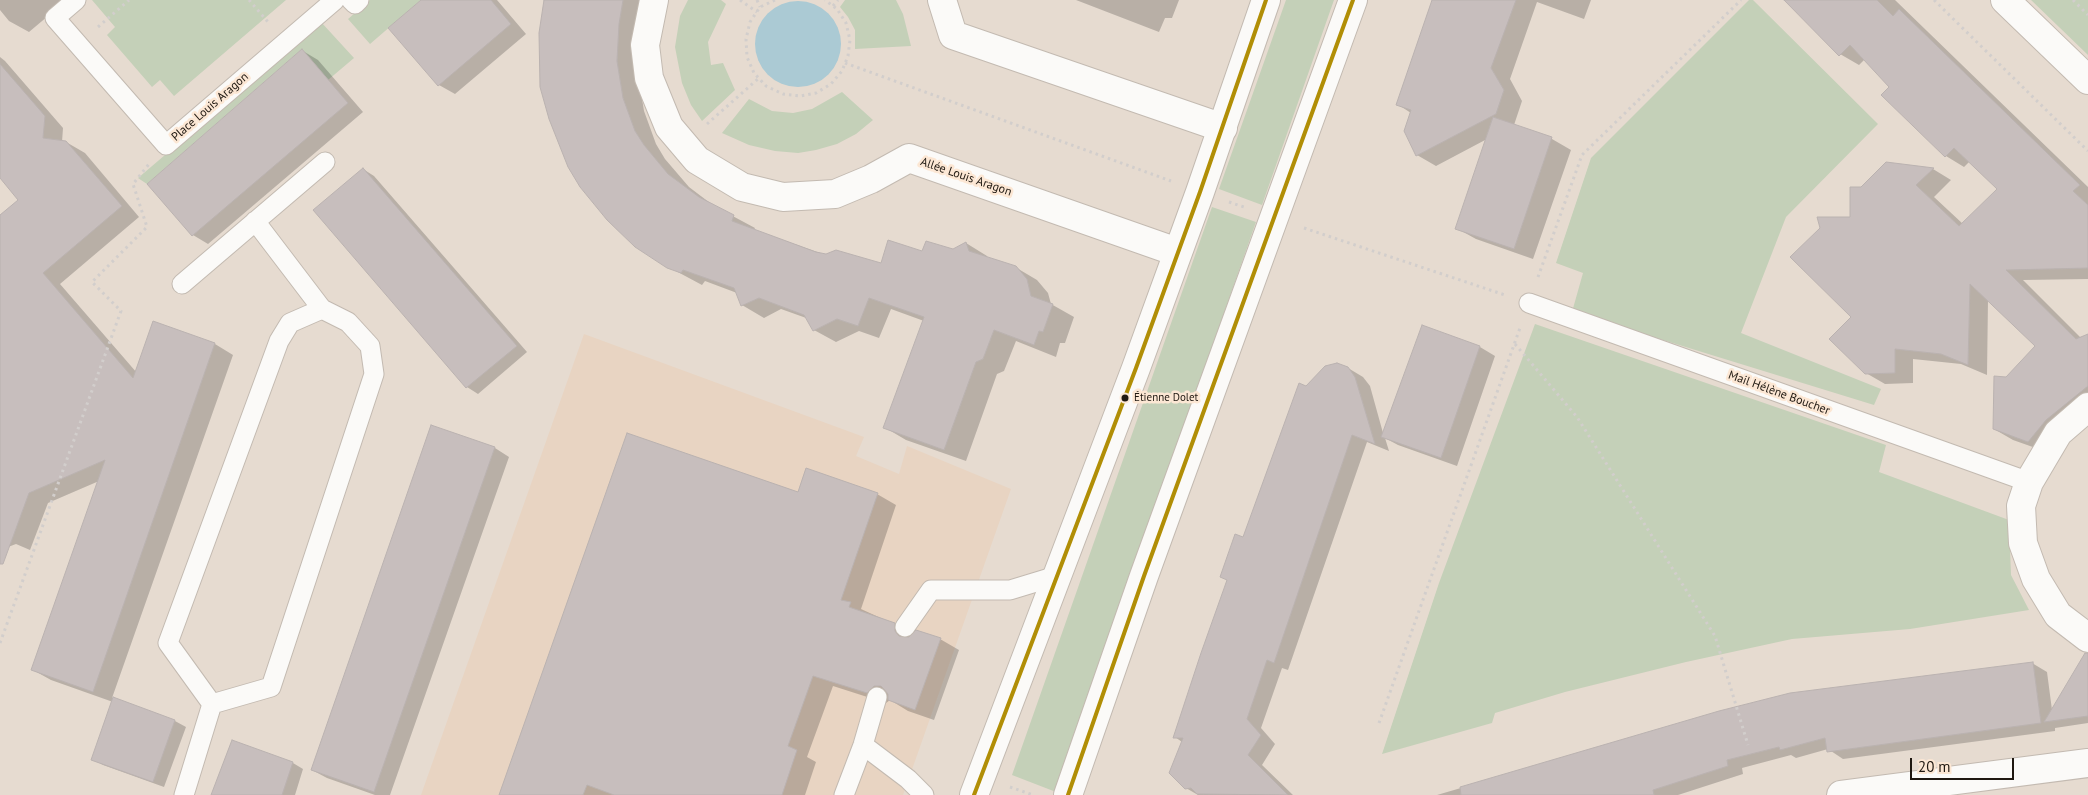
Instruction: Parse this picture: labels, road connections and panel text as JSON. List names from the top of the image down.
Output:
{
  "streets": {
    "main road": ["Allée Louis Aragon"],
    "lane": ["Place Louis Aragon", "Mail Hélène Boucher"]
  },
  "places": ["Étienne Dolet"],
  "scale_bar": "20 m"
}
